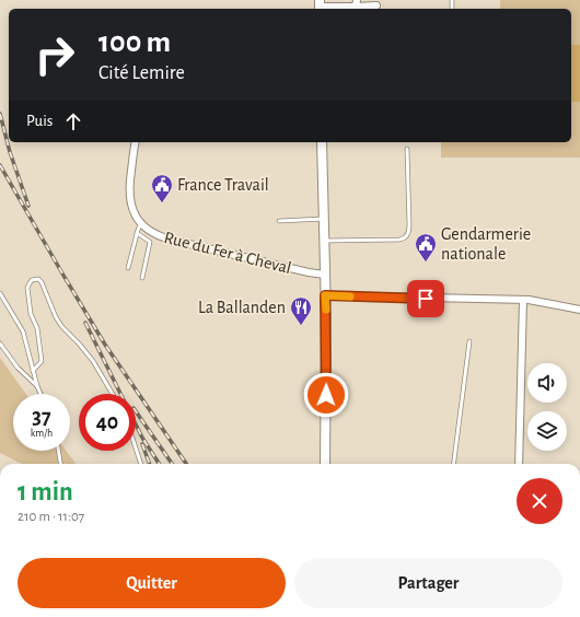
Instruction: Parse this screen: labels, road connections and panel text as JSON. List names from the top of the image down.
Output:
{
  "streets": {
    "street": ["Rue du Fer à Cheval"]
  },
  "places": {
    "public building": ["France Travail", "Gendarmerie nationale"],
    "restaurant": ["La Ballanden"]
  },
  "page": {
    "turn": ["100 m", "Cité Lemire"],
    "then": "Puis",
    "speed": "37 km/h",
    "limit": "40",
    "heading": ["1 min", "210 m · 11:07"],
    "buttons": ["Quitter", "Partager"]
  }
}
